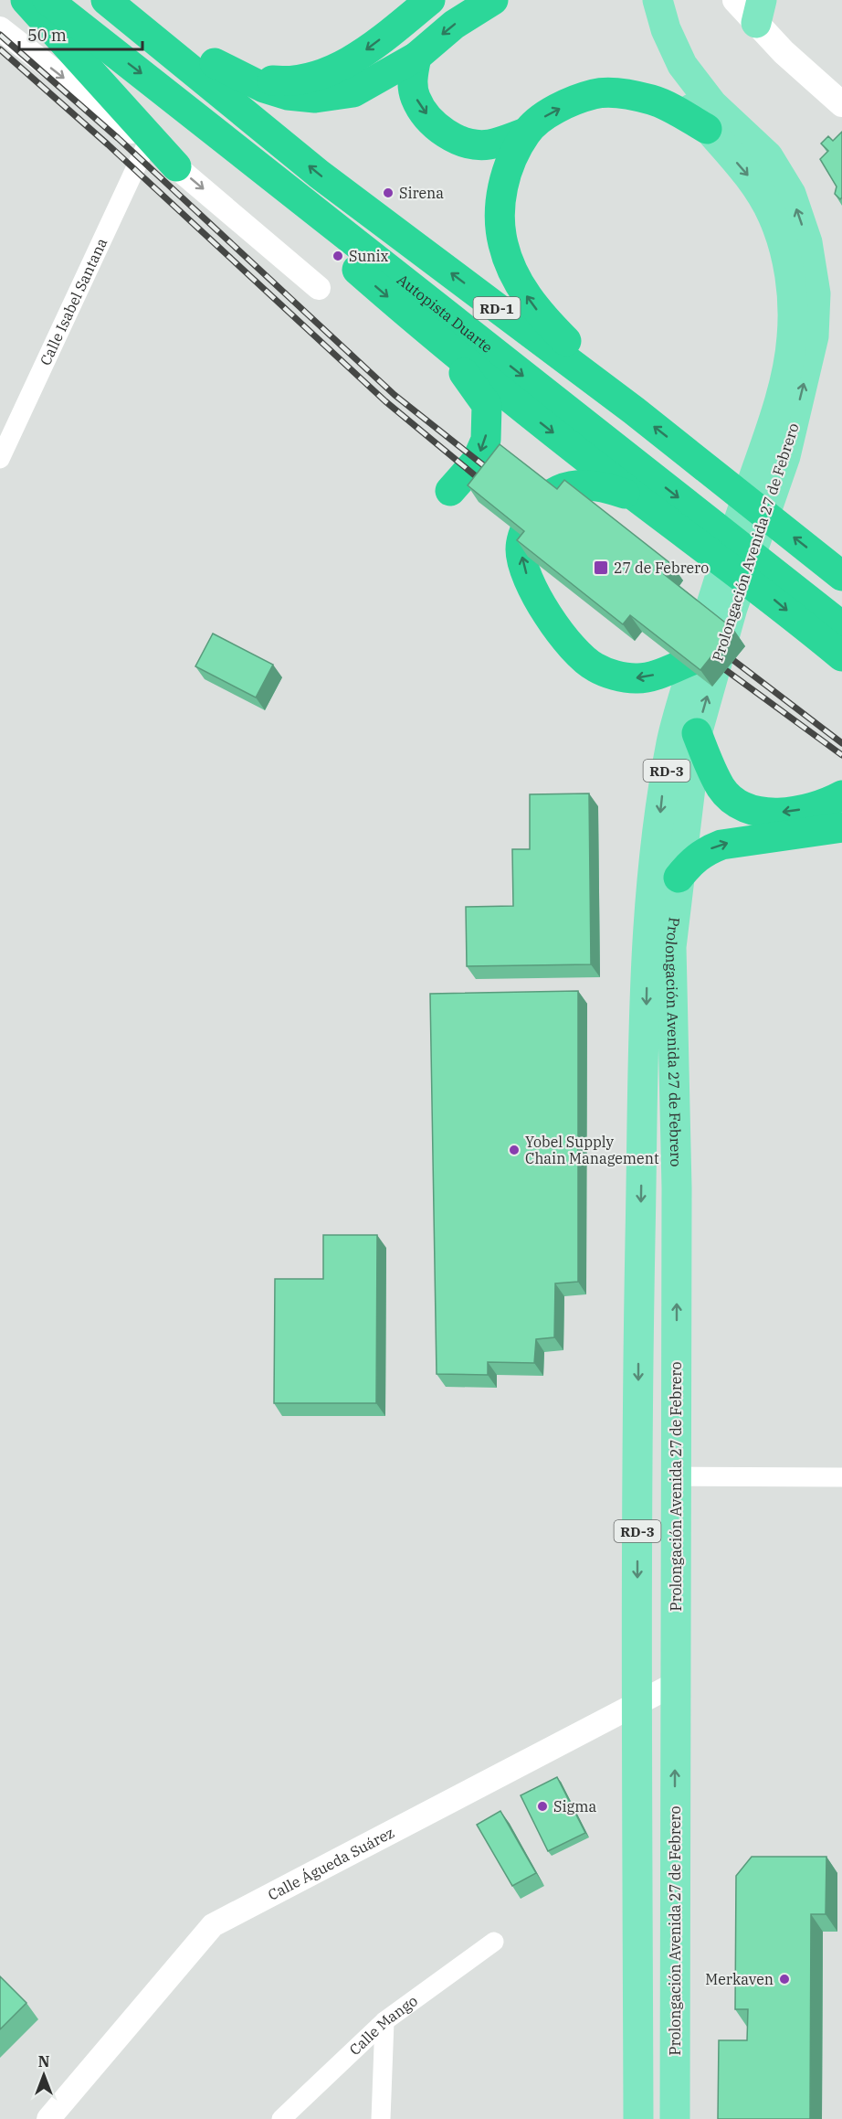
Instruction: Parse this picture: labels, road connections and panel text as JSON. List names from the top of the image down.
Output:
{
  "streets": {
    "highway": ["RD-1", "Autopista Duarte"],
    "main road": ["Prolongación Avenida 27 de Febrero", "RD-3"],
    "street": ["Calle Isabel Santana", "Calle Águeda Suárez", "Calle Mango"]
  },
  "crossings": [
    ["Prolongación Avenida 27 de Febrero", "Calle Águeda Suárez"]
  ],
  "places": {
    "other": [
      "Sirena",
      "Sunix",
      "Yobel Supply Chain Management",
      "Sigma",
      "Merkaven"
    ],
    "transit": ["27 de Febrero"]
  },
  "scale_bar": "50 m",
  "north": "top"
}
